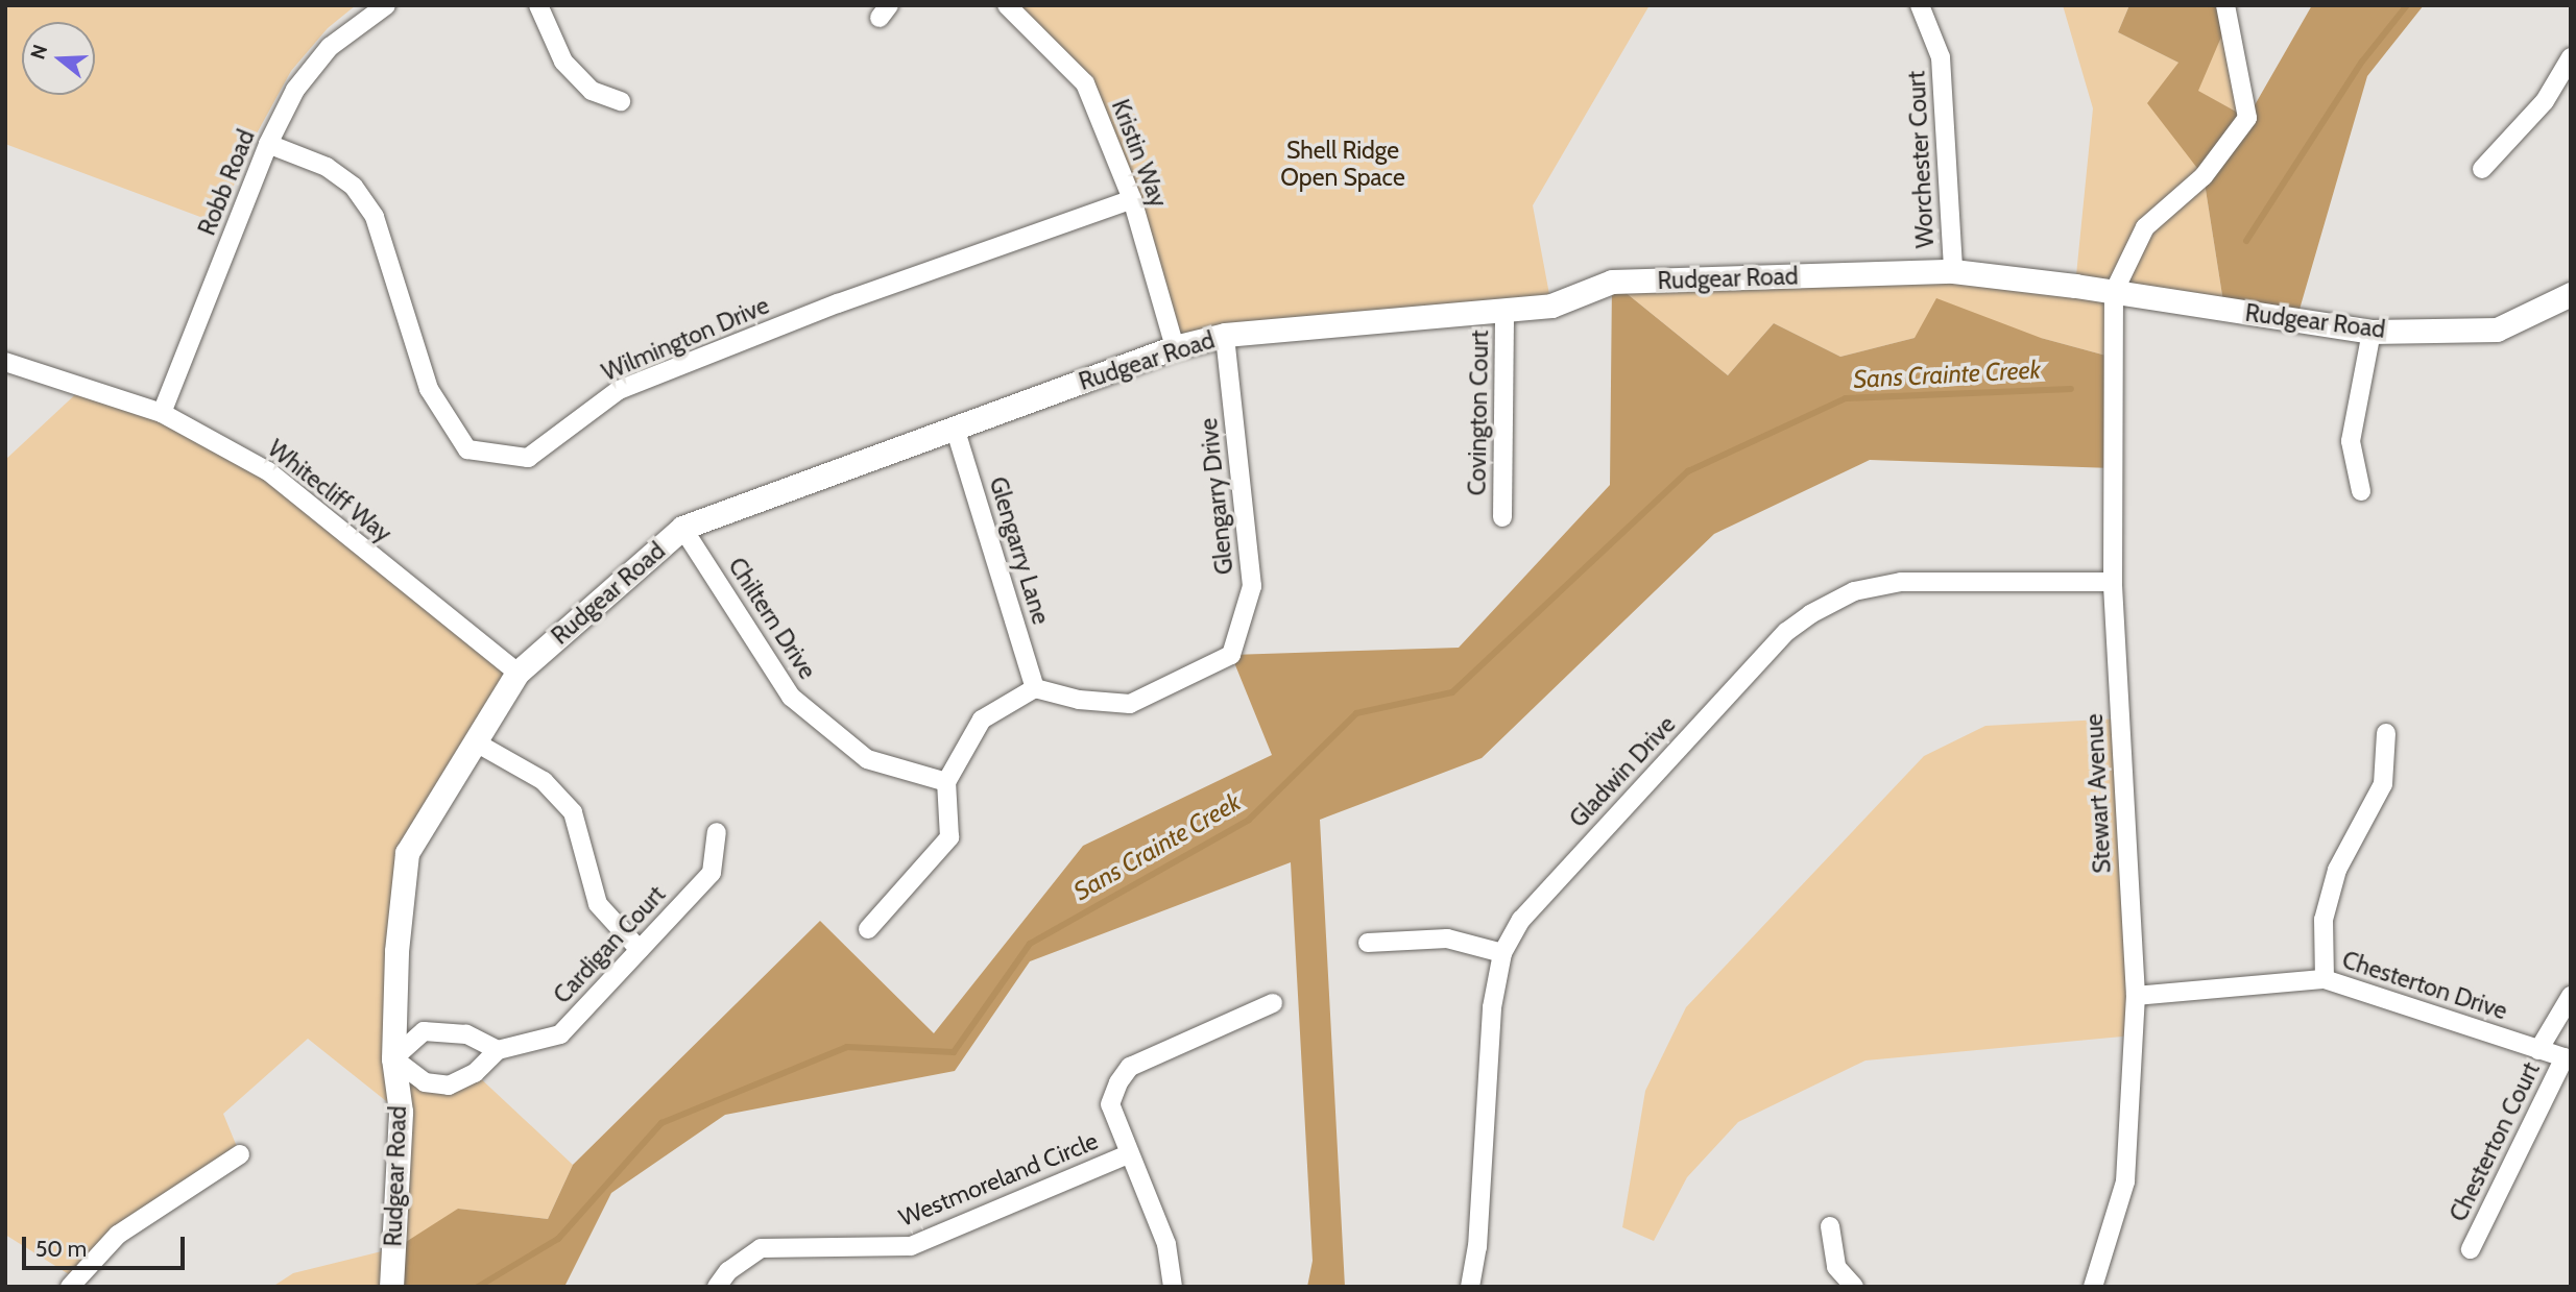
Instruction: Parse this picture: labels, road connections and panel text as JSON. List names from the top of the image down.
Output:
{
  "streets": {
    "street": [
      "Kristin Way",
      "Worchester Court",
      "Robb Road",
      "Rudgear Road",
      "Wilmington Drive",
      "Covington Court",
      "Whitecliff Way",
      "Glengarry Drive",
      "Glengarry Lane",
      "Chiltern Drive",
      "Gladwin Drive",
      "Stewart Avenue",
      "Cardigan Court",
      "Chesterton Drive",
      "Chesterton Court",
      "Westmoreland Circle"
    ]
  },
  "crossings": [
    ["Kristin Way", "Rudgear Road"],
    ["Kristin Way", "Wilmington Drive"],
    ["Worchester Court", "Rudgear Road"],
    ["Robb Road", "Wilmington Drive"],
    ["Robb Road", "Whitecliff Way"],
    ["Rudgear Road", "Covington Court"],
    ["Rudgear Road", "Whitecliff Way"],
    ["Rudgear Road", "Glengarry Drive"],
    ["Rudgear Road", "Glengarry Lane"],
    ["Rudgear Road", "Chiltern Drive"],
    ["Rudgear Road", "Stewart Avenue"],
    ["Rudgear Road", "Cardigan Court"],
    ["Glengarry Drive", "Glengarry Lane"],
    ["Gladwin Drive", "Stewart Avenue"],
    ["Stewart Avenue", "Chesterton Drive"],
    ["Chesterton Drive", "Chesterton Court"]
  ],
  "water": ["Sans Crainte Creek"],
  "parks": ["Shell Ridge Open Space"],
  "scale_bar": "50 m",
  "north": "left"
}
